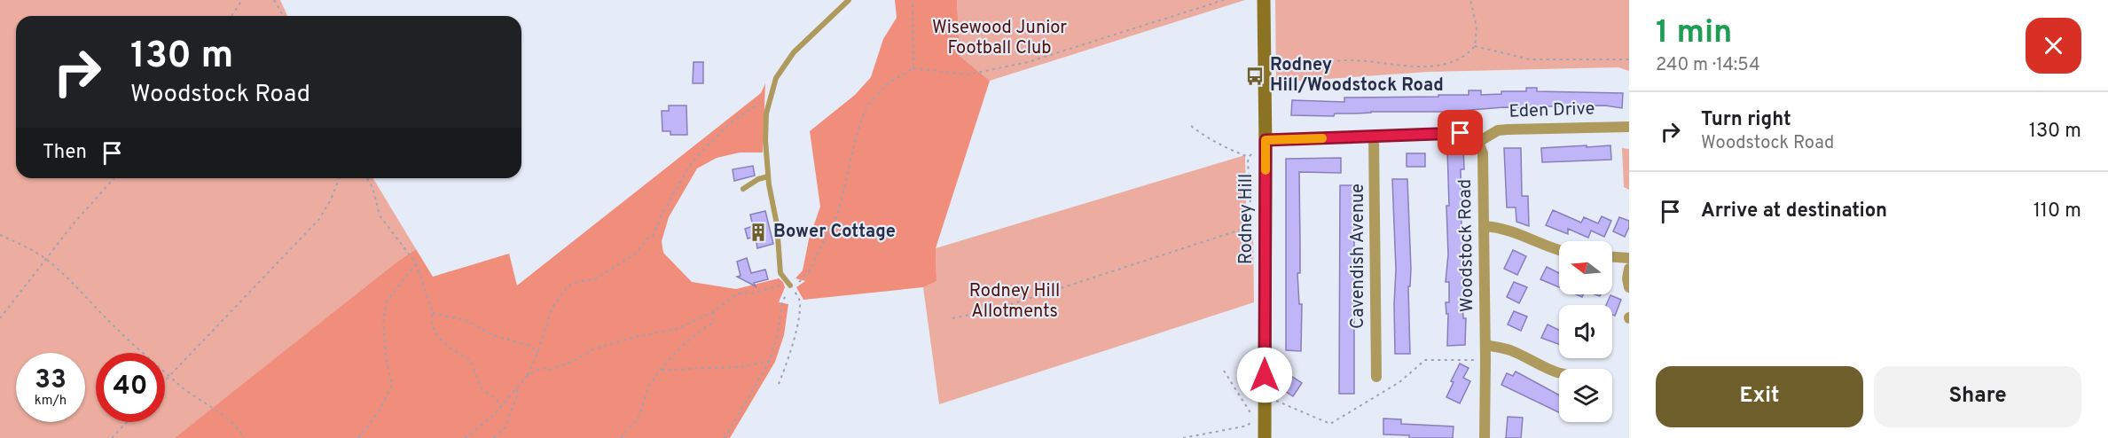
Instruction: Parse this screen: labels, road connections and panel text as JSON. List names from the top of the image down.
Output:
{
  "streets": {
    "street": [
      "Eden Drive",
      "Rodney Hill",
      "Woodstock Road",
      "Cavendish Avenue"
    ]
  },
  "crossings": [
    ["Eden Drive", "Woodstock Road"]
  ],
  "parks": ["Wisewood Junior Football Club", "Rodney Hill Allotments"],
  "places": {
    "bus stop": ["Rodney Hill/Woodstock Road"],
    "building": ["Bower Cottage"]
  },
  "north": "left",
  "page": {
    "heading": ["1 min", "240 m · 14:54"],
    "turn": ["130 m", "Woodstock Road"],
    "list": [
      {
        "name": "Turn right",
        "note": "Woodstock Road",
        "value": "130 m"
      },
      {
        "name": "Arrive at destination",
        "value": "110 m"
      }
    ],
    "then": "Then",
    "speed": "33 km/h",
    "limit": "40",
    "buttons": ["Exit", "Share"]
  }
}
